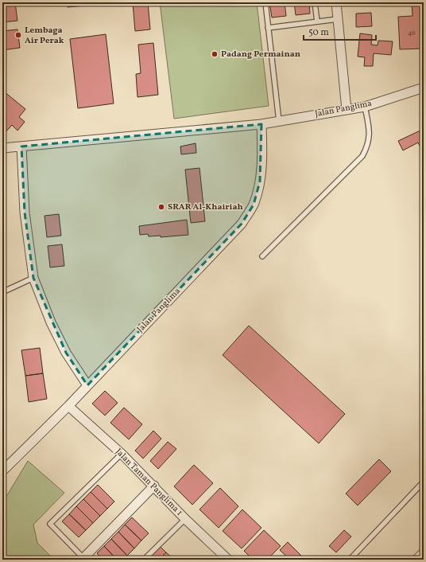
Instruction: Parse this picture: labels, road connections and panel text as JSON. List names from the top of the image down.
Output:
{
  "streets": {
    "street": ["Jalan Panglima", "Jalan Taman Panglima 1"]
  },
  "crossings": [
    ["Jalan Panglima", "Jalan Taman Panglima 1"]
  ],
  "places": ["Lembaga Air Perak", "Padang Permainan", "SRAR Al-Khairiah"],
  "house_numbers": ["46"],
  "scale_bar": "50 m"
}
